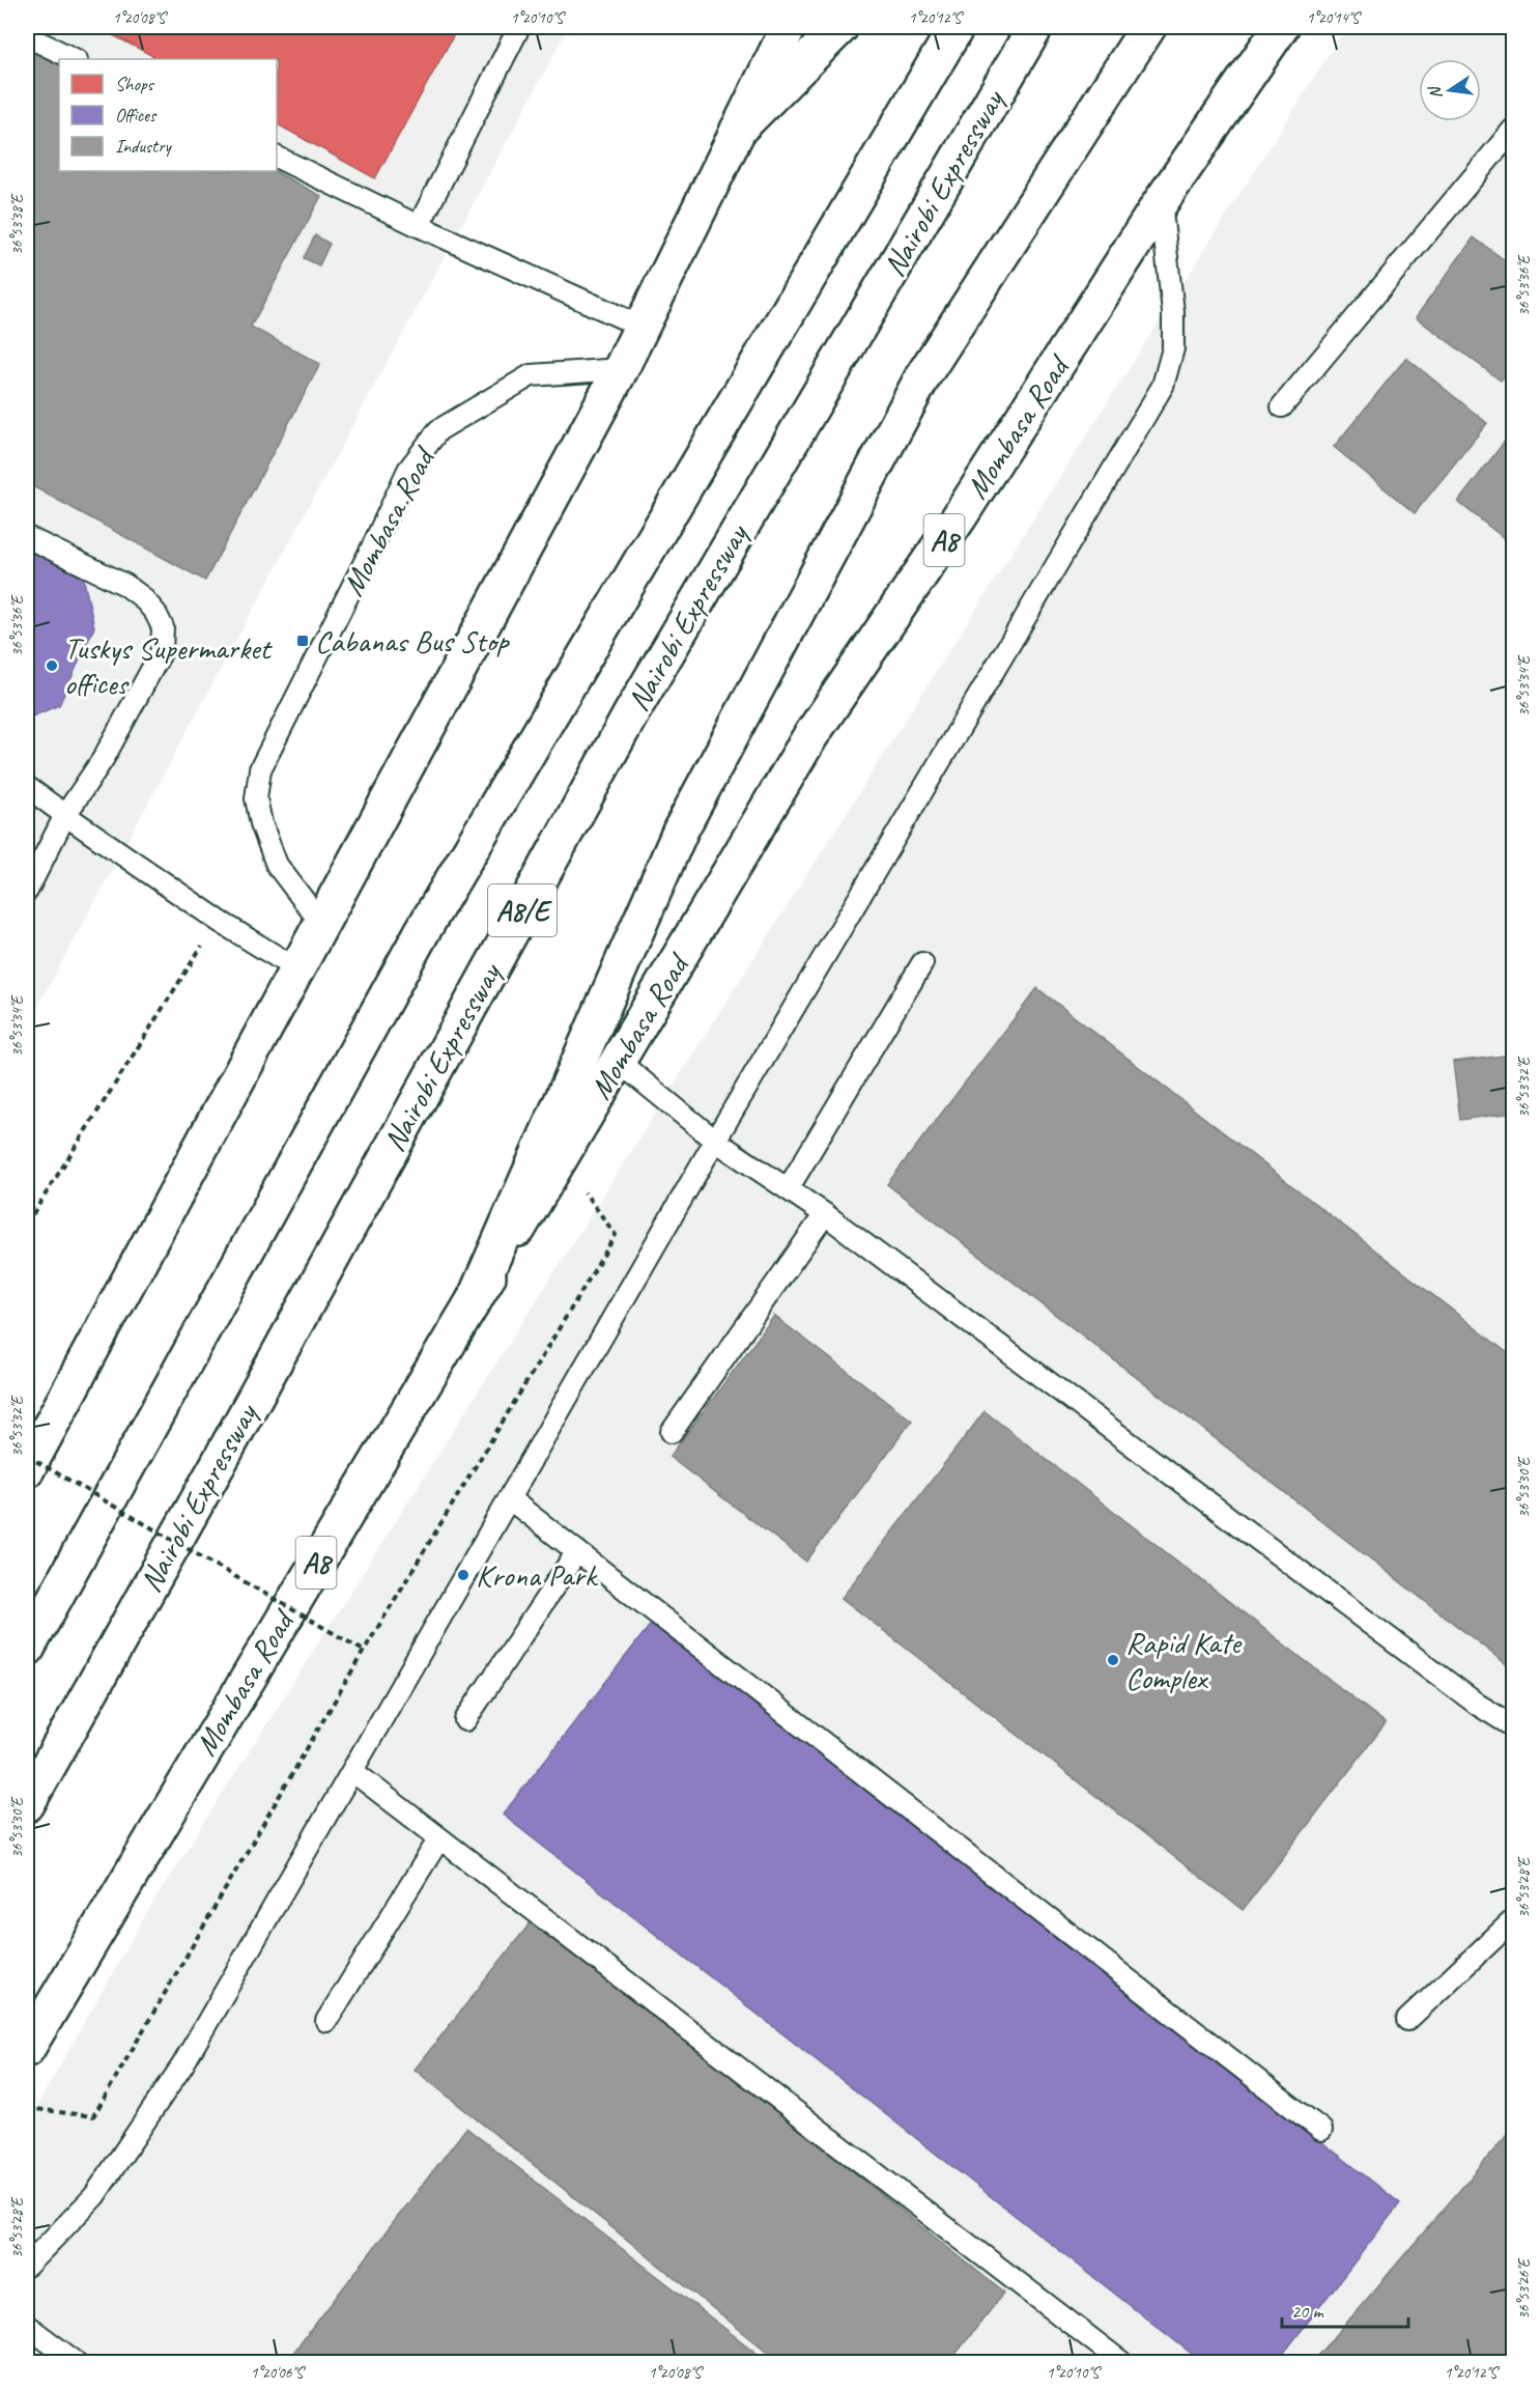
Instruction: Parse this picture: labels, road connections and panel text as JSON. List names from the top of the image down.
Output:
{
  "streets": {
    "highway": [
      "Nairobi Expressway",
      "Mombasa Road",
      "A8",
      "A8/E"
    ]
  },
  "places": {
    "transit": ["Cabanas Bus Stop"],
    "other": ["Tuskys Supermarket offices", "Krona Park", "Rapid Kate Complex"]
  },
  "legend": ["Shops", "Offices", "Industry"],
  "scale_bar": "20 m",
  "north": "left",
  "coordinates": [
    "1°20'08\"S",
    "1°20'10\"S",
    "1°20'12\"S",
    "1°20'14\"S",
    "36°53'38\"E",
    "36°53'36\"E",
    "36°53'34\"E",
    "36°53'32\"E",
    "36°53'30\"E",
    "36°53'28\"E",
    "36°53'26\"E",
    "1°20'06\"S"
  ]
}
